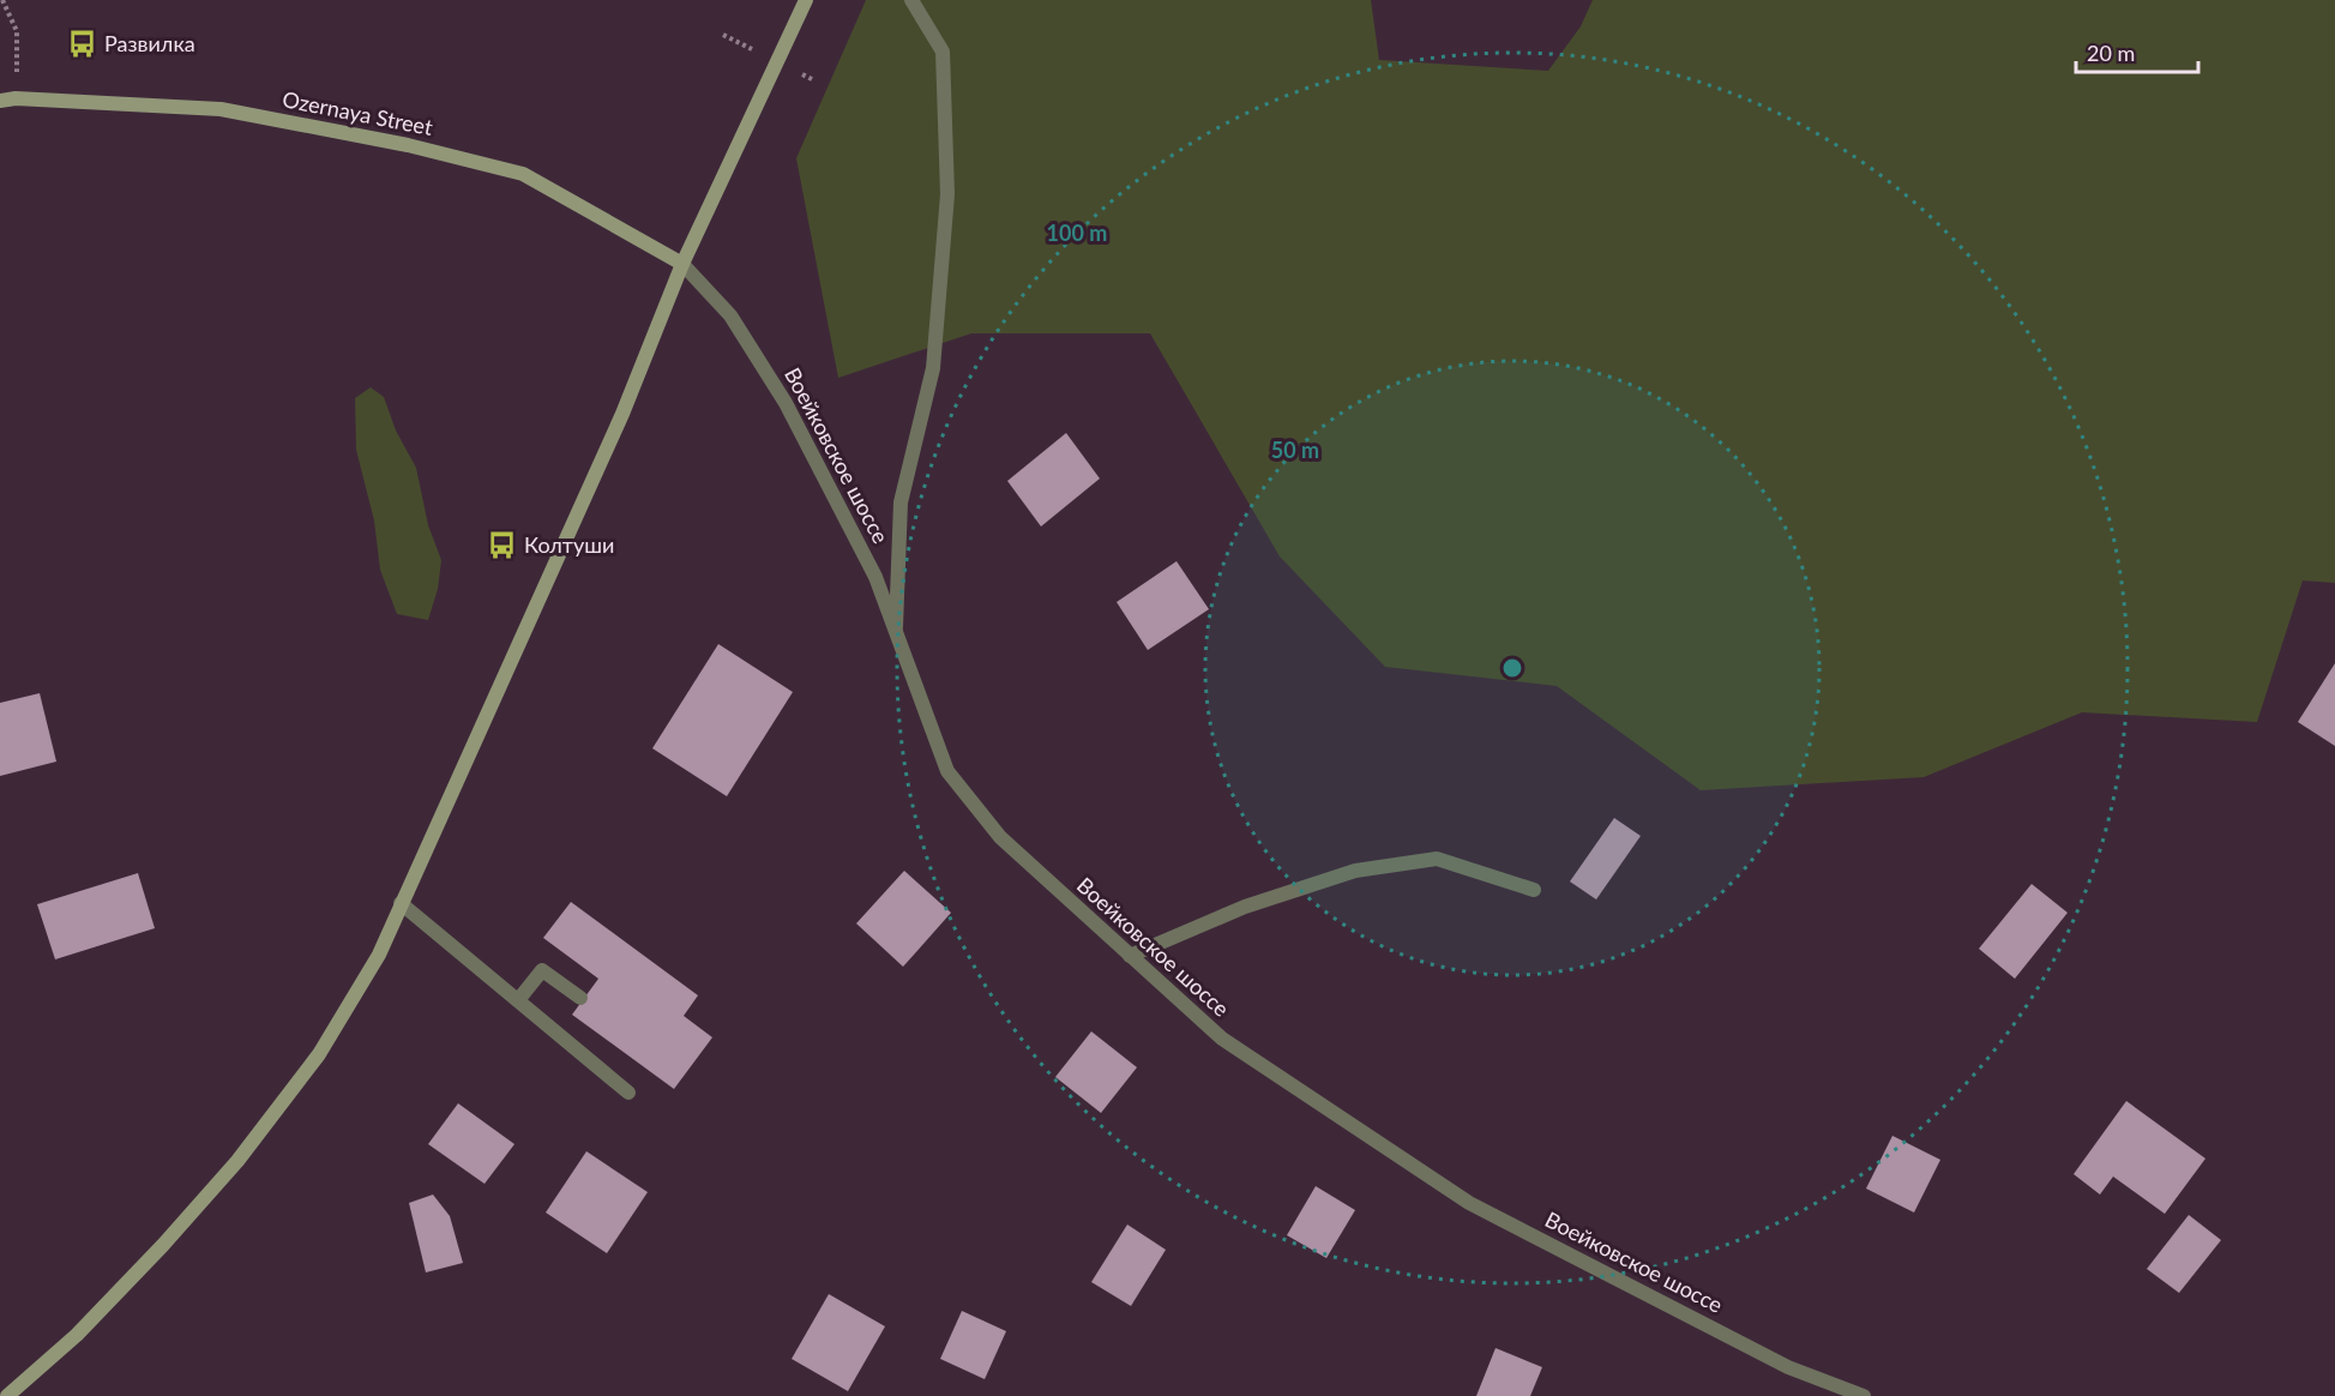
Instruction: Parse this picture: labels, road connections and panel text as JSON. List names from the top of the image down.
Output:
{
  "streets": {
    "main road": ["Ozernaya Street"],
    "street": ["Воейковское шоссе"]
  },
  "crossings": [
    ["Ozernaya Street", "Воейковское шоссе"]
  ],
  "places": {
    "bus stop": ["Развилка", "Колтуши"]
  },
  "scale_bar": "20 m",
  "rings": ["100 m", "50 m"]
}
